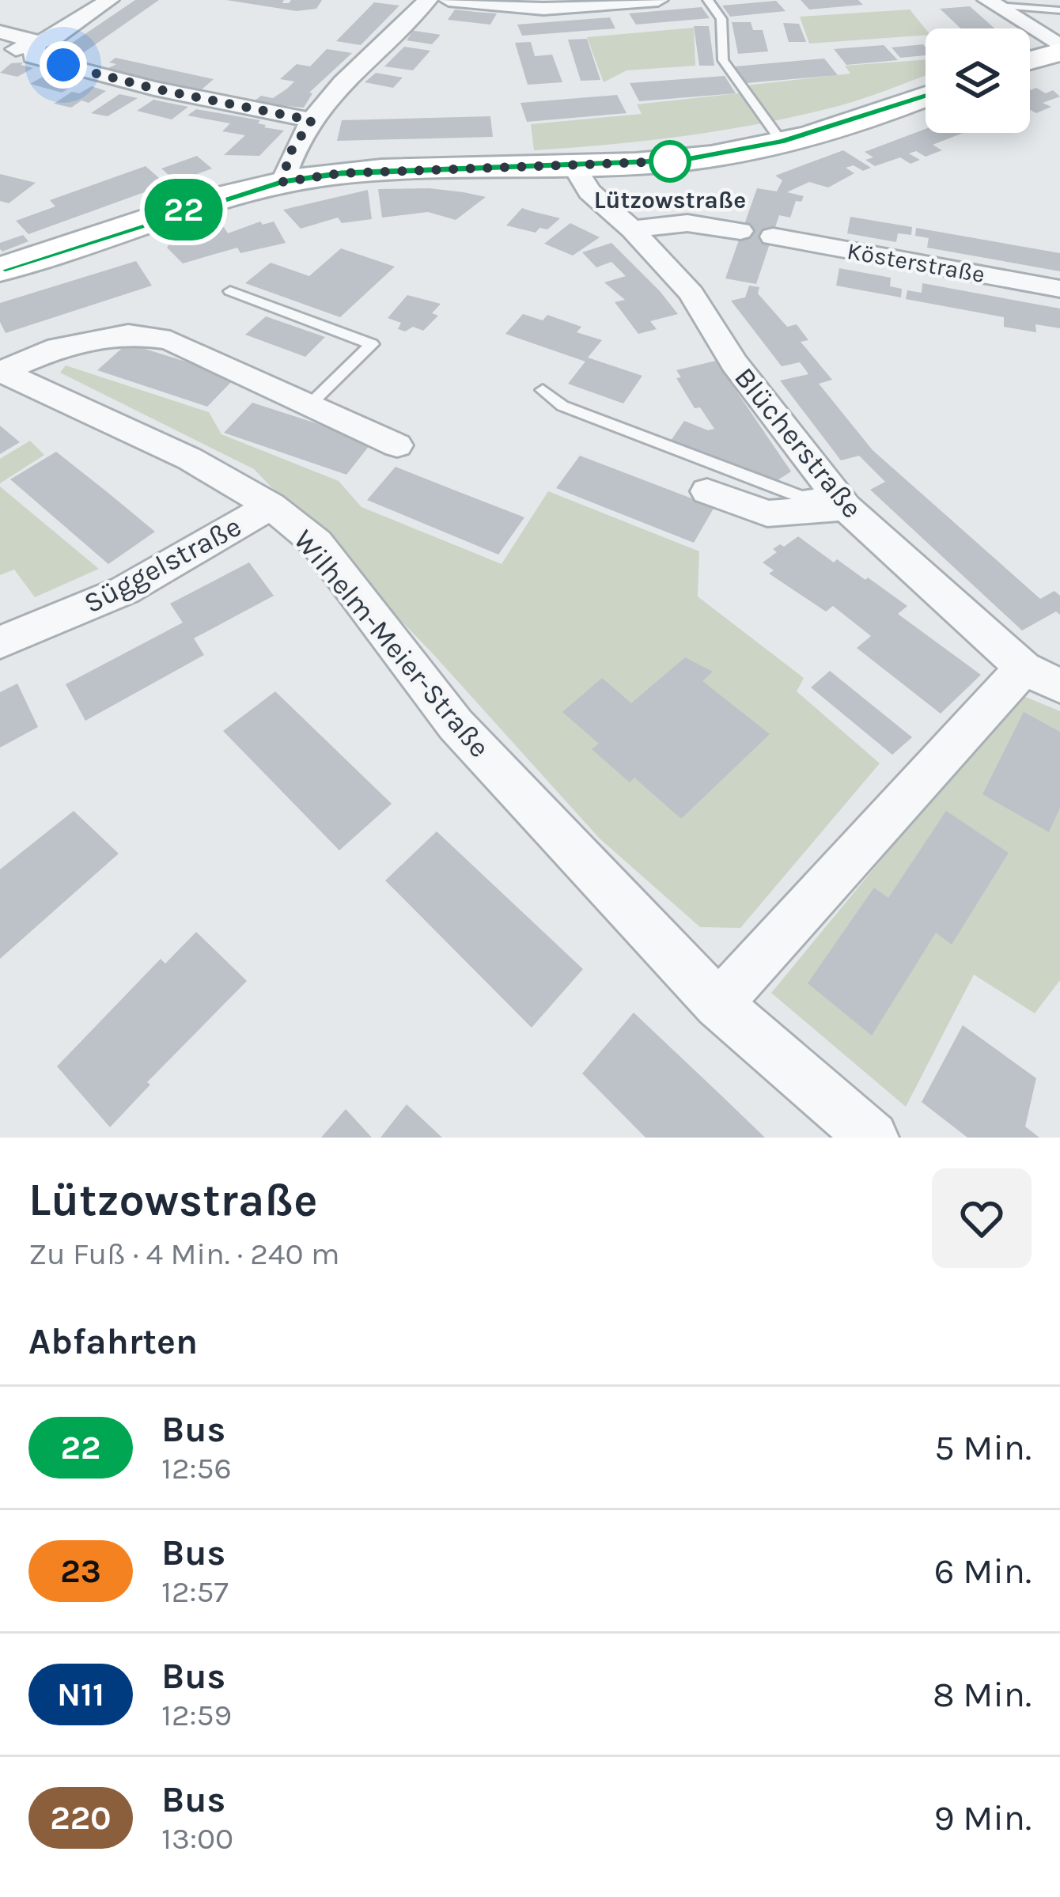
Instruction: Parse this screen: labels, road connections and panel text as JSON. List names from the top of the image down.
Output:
{
  "streets": {
    "street": [
      "Kösterstraße",
      "Blücherstraße",
      "Süggelstraße",
      "Wilhelm-Meier-Straße"
    ]
  },
  "crossings": [
    ["Süggelstraße", "Wilhelm-Meier-Straße"]
  ],
  "places": ["Lützowstraße"],
  "lines": ["bus line 22"],
  "page": {
    "on_map": "22",
    "heading": [
      ["Lützowstraße", "Zu Fuß · 4 Min. · 240 m"],
      "Abfahrten"
    ],
    "list": [
      {
        "mark": "22",
        "name": "Bus",
        "note": "12:56",
        "value": "5 Min."
      },
      {
        "mark": "23",
        "name": "Bus",
        "note": "12:57",
        "value": "6 Min."
      },
      {
        "mark": "N11",
        "name": "Bus",
        "note": "12:59",
        "value": "8 Min."
      },
      {
        "mark": "220",
        "name": "Bus",
        "note": "13:00",
        "value": "9 Min."
      }
    ]
  }
}
